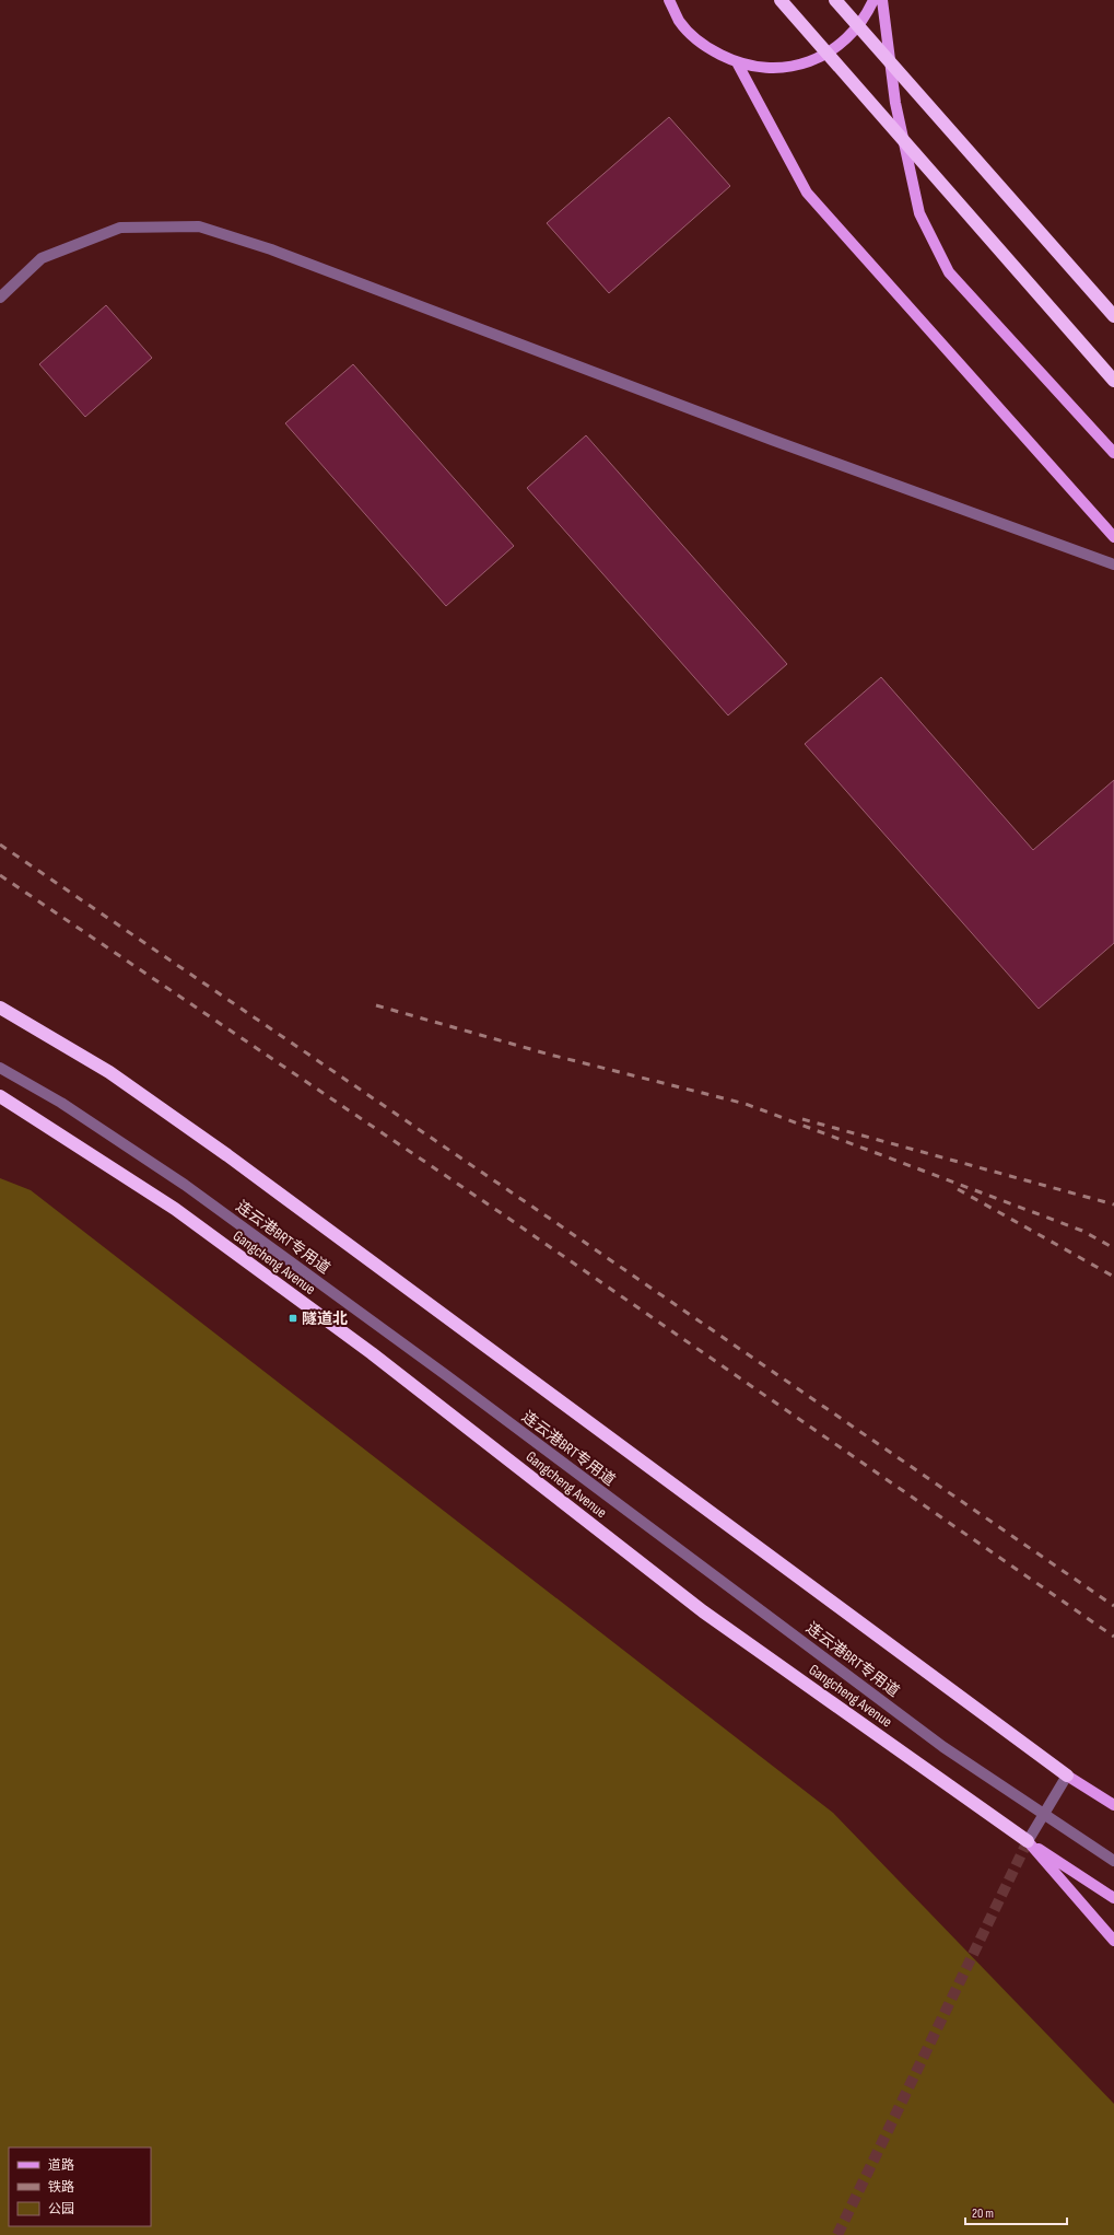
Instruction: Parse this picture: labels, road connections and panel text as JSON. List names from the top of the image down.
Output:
{
  "streets": {
    "highway": ["Gangcheng Avenue"],
    "street": ["连云港BRT专用道"]
  },
  "places": {
    "transit": ["隧道北"]
  },
  "legend": ["道路", "铁路", "公园"],
  "scale_bar": "20 m"
}
